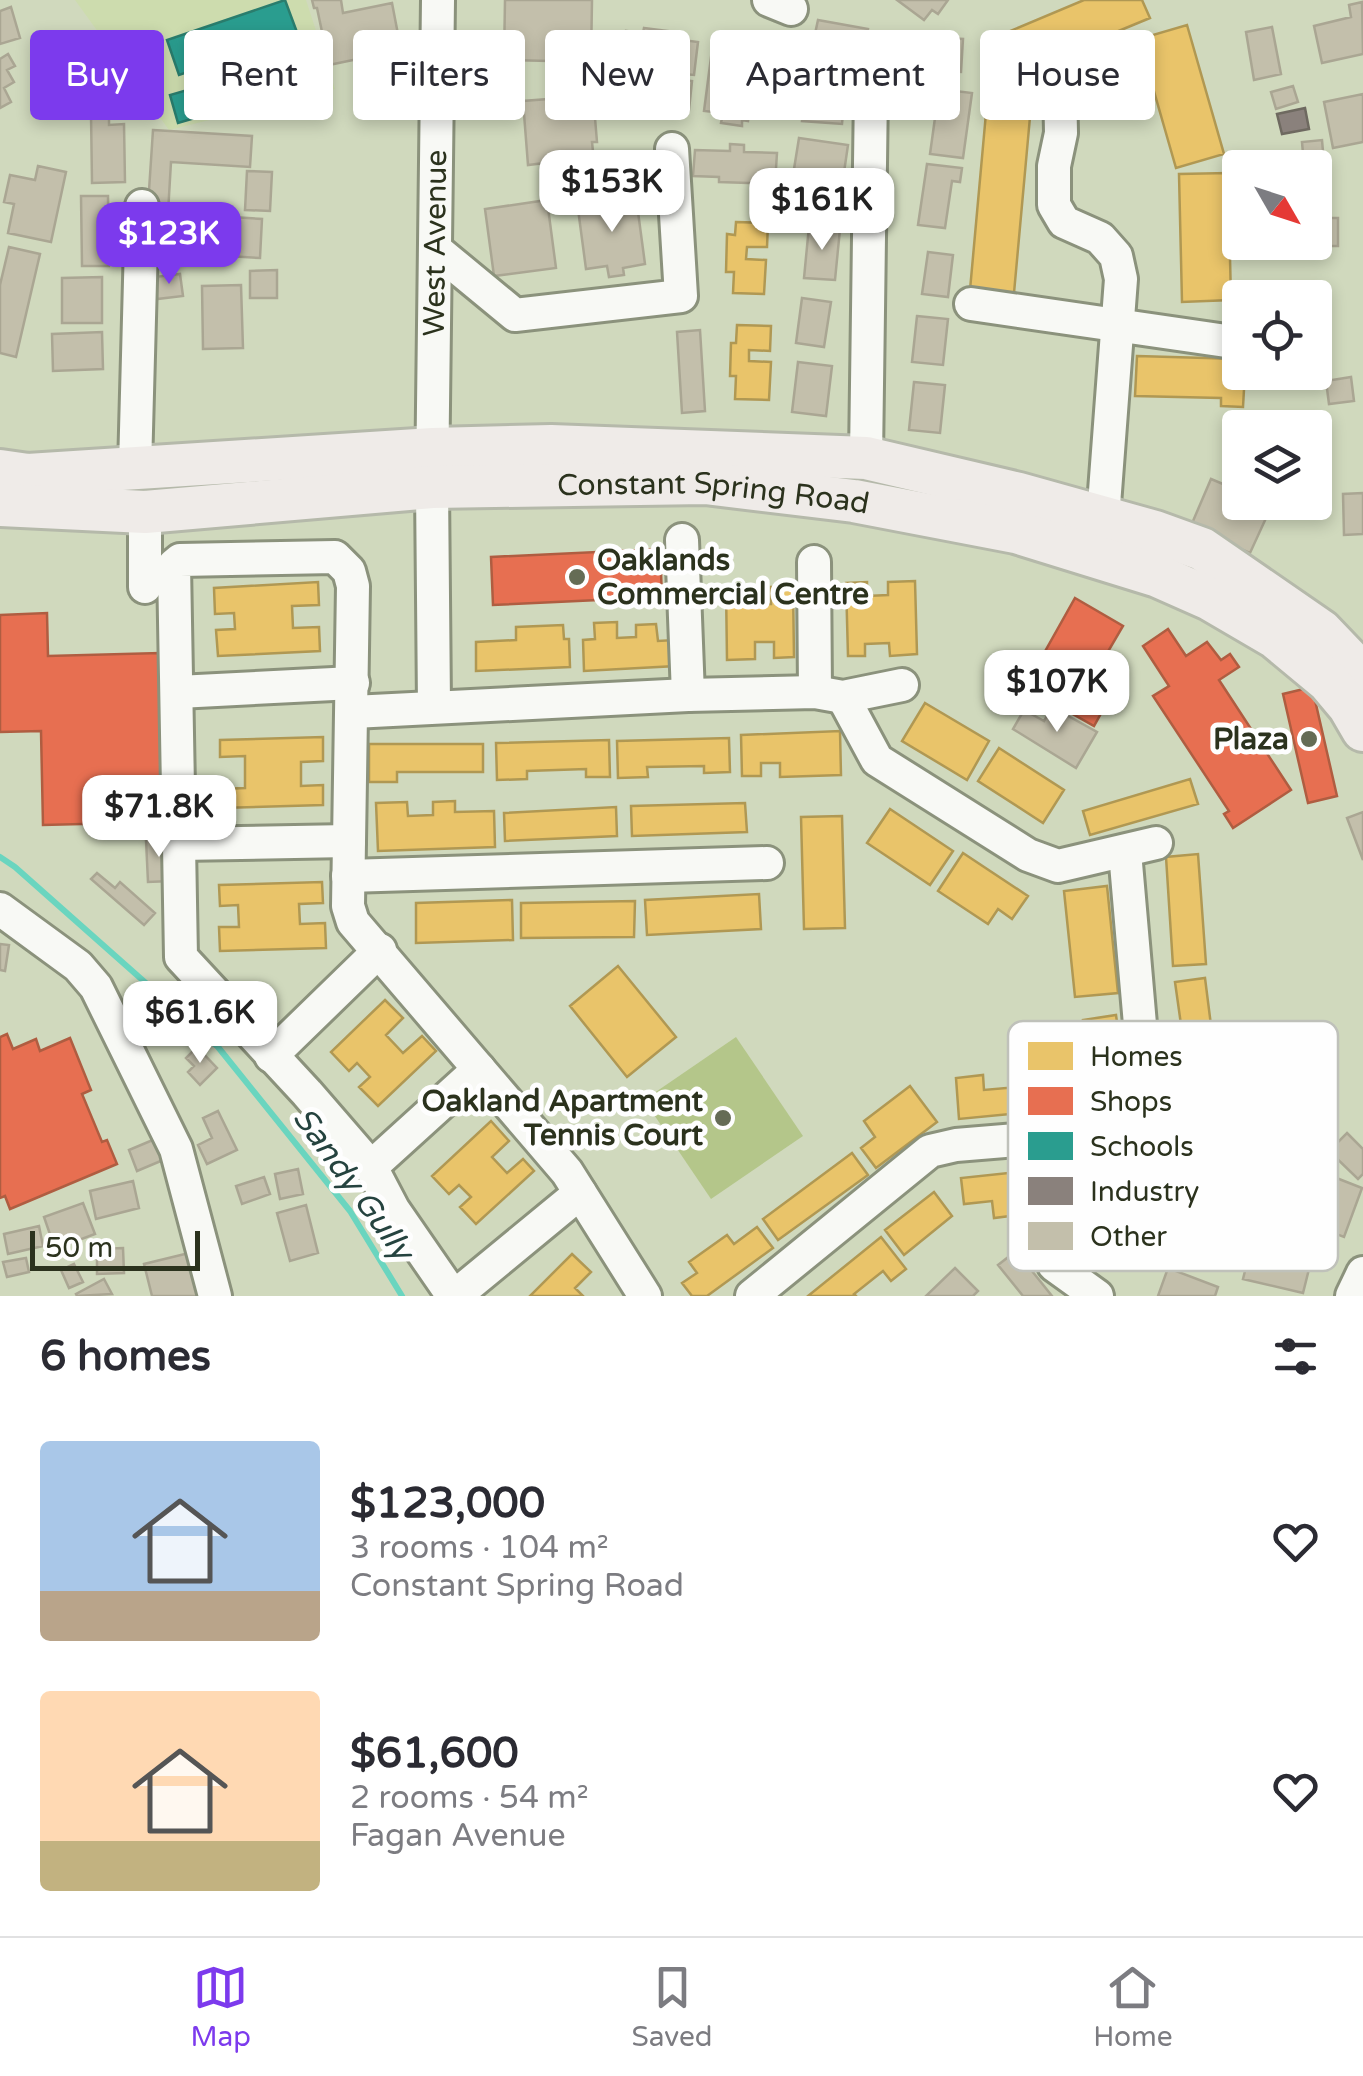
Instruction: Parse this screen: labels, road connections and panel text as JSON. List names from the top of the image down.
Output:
{
  "streets": {
    "main road": ["Constant Spring Road"],
    "street": ["West Avenue"]
  },
  "crossings": [
    ["West Avenue", "Constant Spring Road"]
  ],
  "water": ["Sandy Gully"],
  "places": ["Oaklands Commercial Centre", "Plaza", "Oakland Apartment Tennis Court"],
  "legend": [
    "Homes",
    "Shops",
    "Schools",
    "Industry",
    "Other"
  ],
  "scale_bar": "50 m",
  "north": "bottom right",
  "page": {
    "chip": [
      "Buy",
      "Rent",
      "Filters",
      "New",
      "Apartment",
      "House"
    ],
    "price": [
      "$153K",
      "$161K",
      "$123K",
      "$107K",
      "$71.8K",
      "$61.6K"
    ],
    "scale": "50 m",
    "heading": "6 homes",
    "list": [
      {
        "name": "$123,000",
        "note": "3 rooms · 104 m² · Constant Spring Road"
      },
      {
        "name": "$61,600",
        "note": "2 rooms · 54 m² · Fagan Avenue"
      }
    ],
    "tabs": ["Map", "Saved", "Home"]
  }
}
